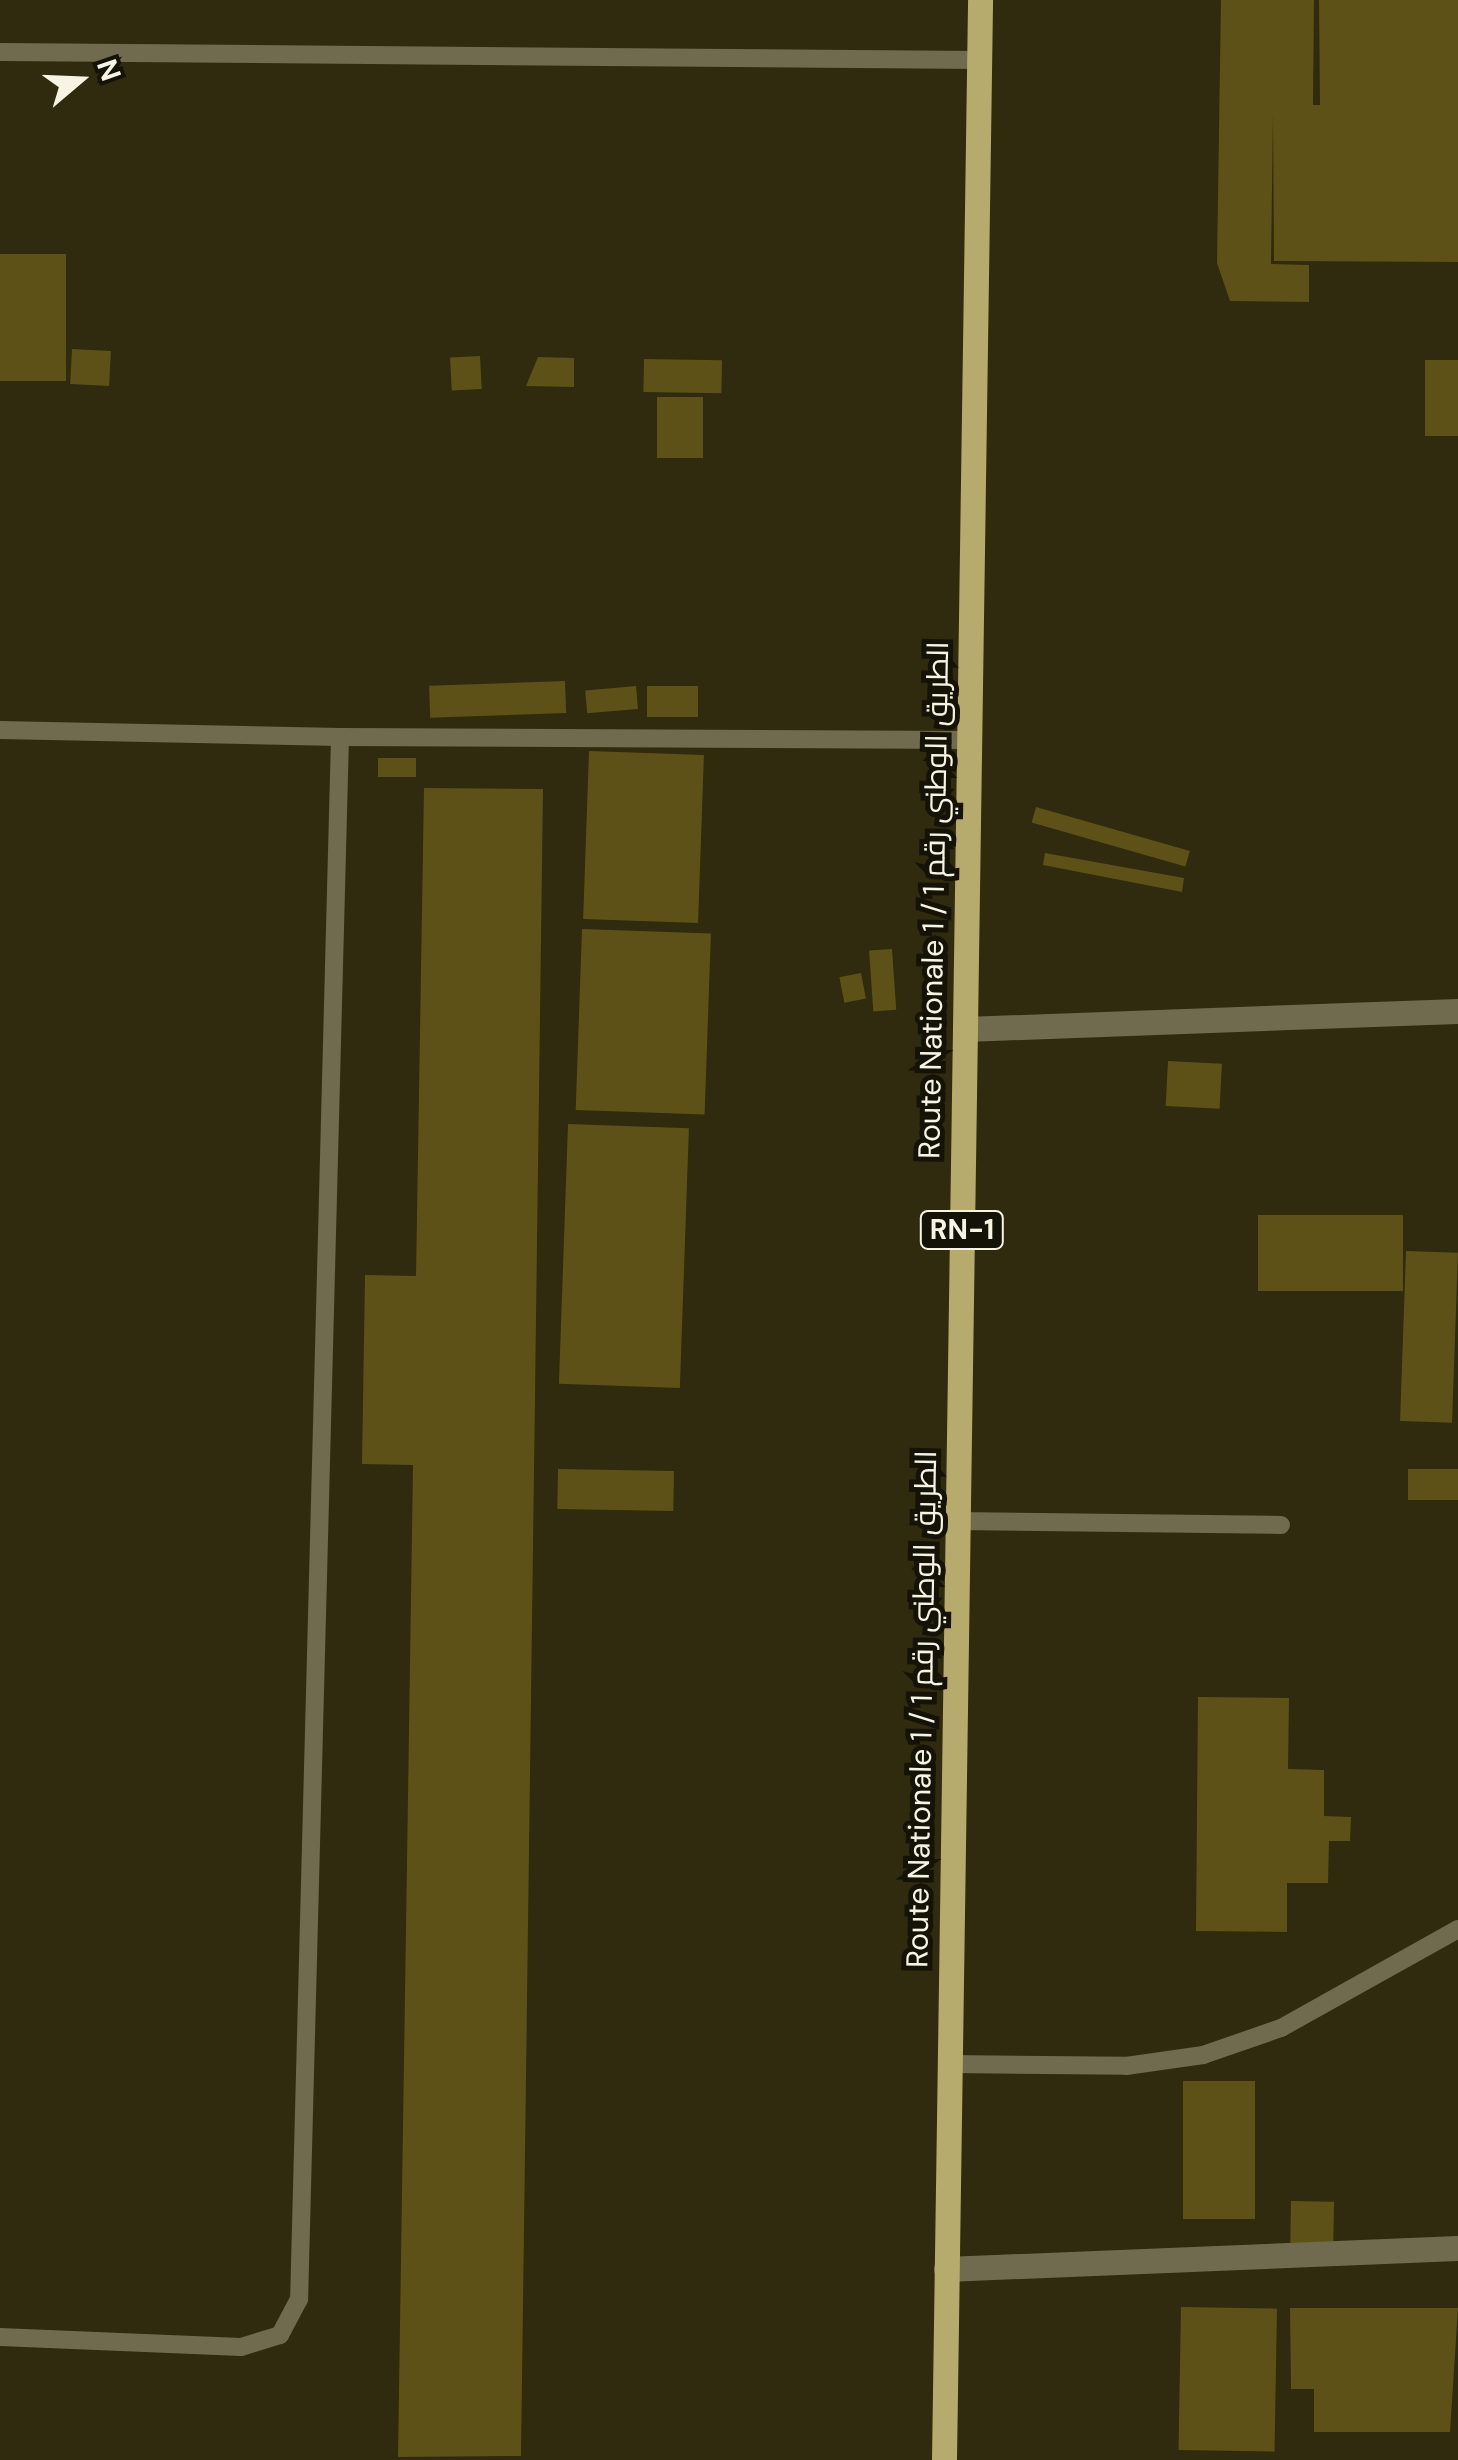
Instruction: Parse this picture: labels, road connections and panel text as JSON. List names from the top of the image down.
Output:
{
  "streets": {
    "main road": ["Route Nationale 1 / الطريق الوطني رقم 1", "RN-1"]
  },
  "north": "right"
}
